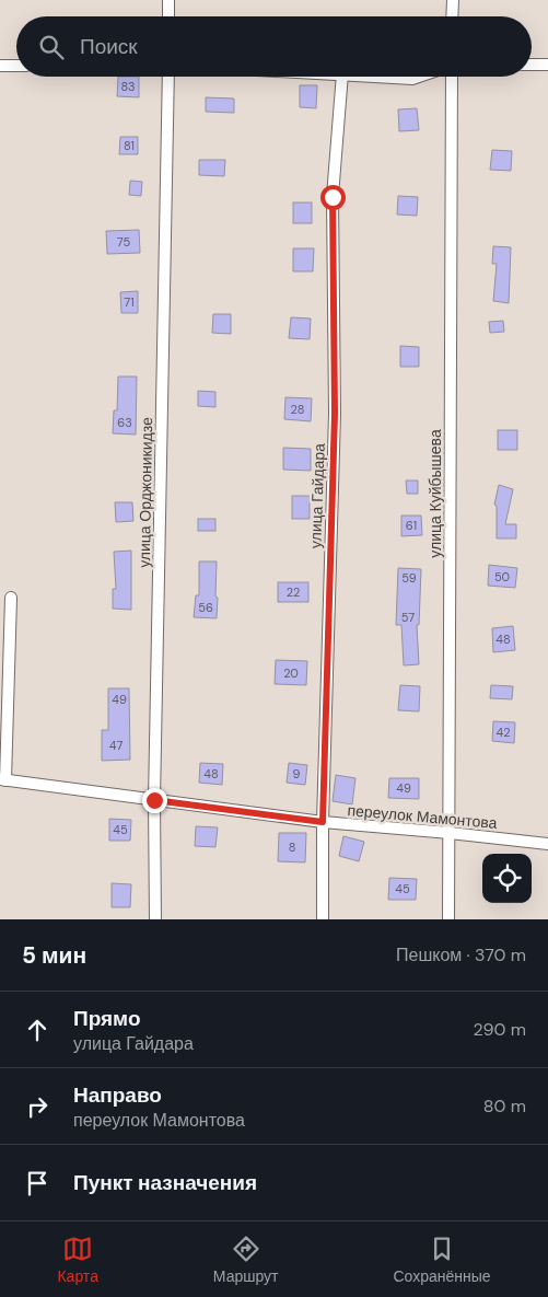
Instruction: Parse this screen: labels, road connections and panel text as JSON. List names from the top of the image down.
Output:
{
  "streets": {
    "street": [
      "улица Орджоникидзе",
      "улица Куйбышева",
      "улица Гайдара",
      "переулок Мамонтова"
    ]
  },
  "crossings": [
    ["улица Орджоникидзе", "переулок Мамонтова"],
    ["улица Куйбышева", "переулок Мамонтова"],
    ["улица Гайдара", "переулок Мамонтова"]
  ],
  "house_numbers": [
    "83",
    "81",
    "75",
    "71",
    "28",
    "63",
    "61",
    "50",
    "59",
    "22",
    "56",
    "57",
    "48",
    "20",
    "49",
    "42",
    "47",
    "48",
    "9",
    "49",
    "45",
    "8",
    "45"
  ],
  "page": {
    "search": "Поиск",
    "heading": ["5 мин", "Пешком · 370 m"],
    "list": [
      ["Прямо", "улица Гайдара", "290 m"],
      ["Направо", "переулок Мамонтова", "80 m"],
      "Пункт назначения"
    ],
    "nav": ["Карта", "Маршрут", "Сохранённые"]
  }
}
